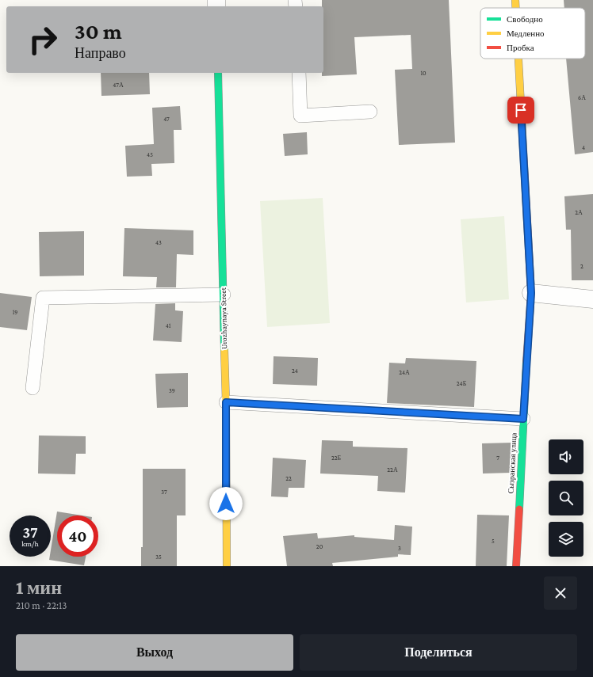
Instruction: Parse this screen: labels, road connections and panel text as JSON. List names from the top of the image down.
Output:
{
  "streets": {
    "street": ["Urozhaynaya Street", "Сызранская улица"]
  },
  "house_numbers": [
    "10",
    "47А",
    "6А",
    "47",
    "4",
    "45",
    "2А",
    "43",
    "2",
    "19",
    "41",
    "24",
    "24А",
    "24Б",
    "39",
    "22Б",
    "7",
    "22А",
    "22",
    "37",
    "5",
    "20",
    "3",
    "35"
  ],
  "legend": ["Свободно", "Медленно", "Пробка"],
  "page": {
    "turn": ["30 m", "Направо"],
    "speed": "37 km/h",
    "limit": "40",
    "heading": ["1 мин", "210 m · 22:13"],
    "buttons": ["Выход", "Поделиться"]
  }
}
